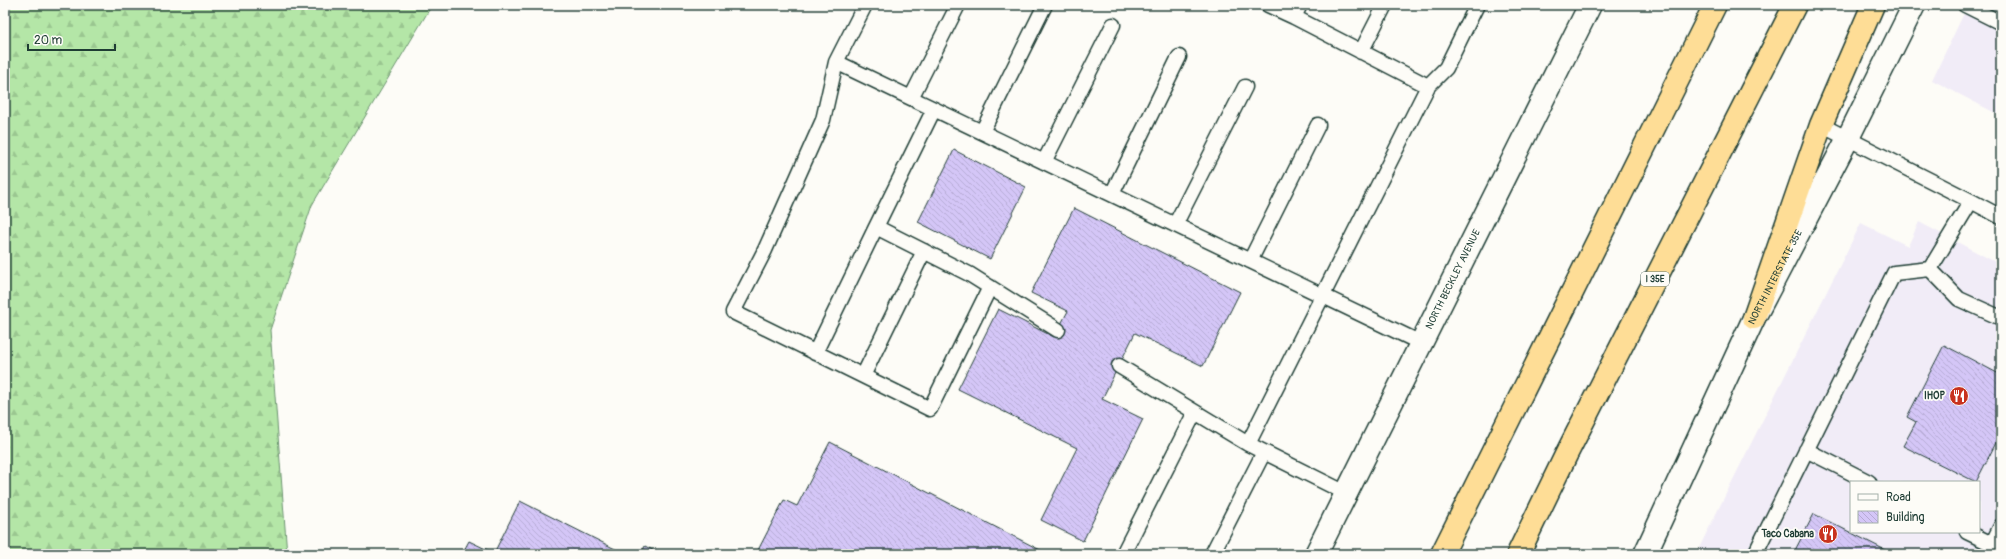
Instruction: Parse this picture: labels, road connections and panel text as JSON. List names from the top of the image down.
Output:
{
  "streets": {
    "highway": ["I 35E"],
    "main road": ["NORTH INTERSTATE 35E", "NORTH BECKLEY AVENUE"]
  },
  "places": {
    "restaurant": ["IHOP", "Taco Cabana"]
  },
  "legend": ["Road", "Building"],
  "scale_bar": "20 m"
}
